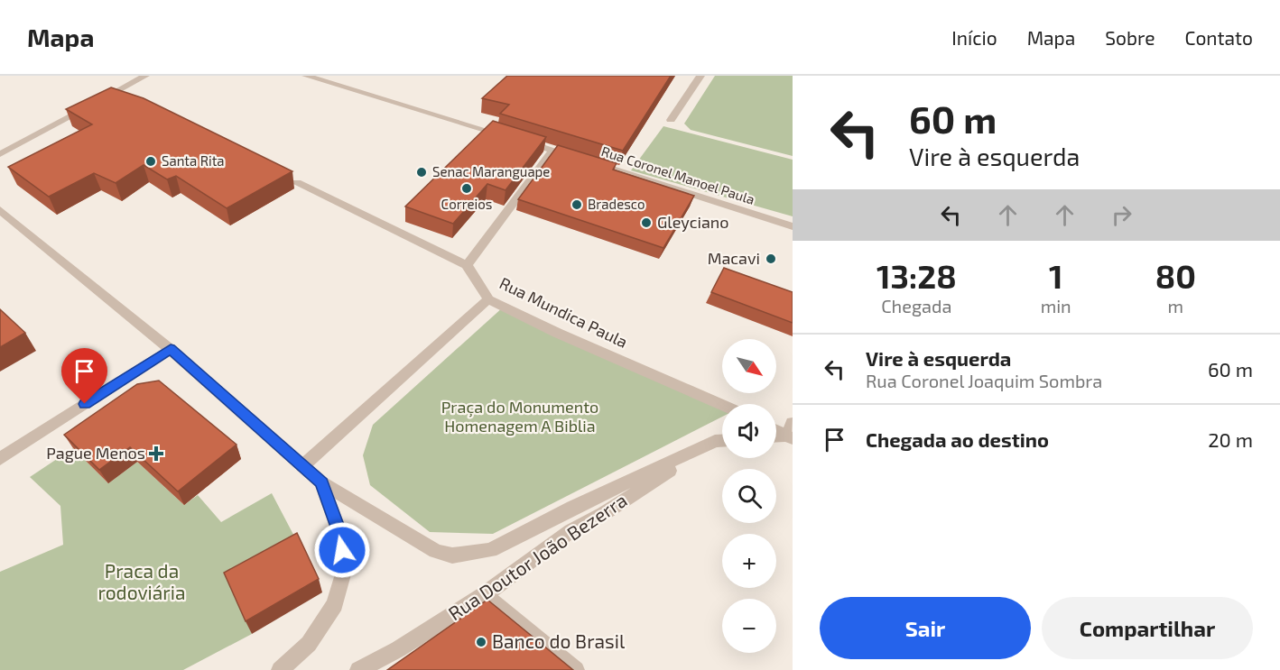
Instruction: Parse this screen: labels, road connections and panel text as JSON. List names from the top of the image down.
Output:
{
  "streets": {
    "street": ["Rua Coronel Manoel Paula", "Rua Mundica Paula", "Rua Doutor João Bezerra"]
  },
  "parks": ["Praça do Monumento Homenagem A Biblia", "Praca da rodoviária"],
  "places": {
    "other": [
      "Santa Rita",
      "Senac Maranguape",
      "Correios",
      "Bradesco",
      "Gleyciano",
      "Macavi",
      "Banco do Brasil"
    ],
    "health": ["Pague Menos"]
  },
  "north": "bottom right",
  "page": {
    "header": "Mapa",
    "nav": [
      "Início",
      "Mapa",
      "Sobre",
      "Contato"
    ],
    "turn": ["60 m", "Vire à esquerda"],
    "eta": [
      "13:28",
      "Chegada",
      "1",
      "min",
      "80",
      "m"
    ],
    "list": [
      {
        "name": "Vire à esquerda",
        "note": "Rua Coronel Joaquim Sombra",
        "value": "60 m"
      },
      {
        "name": "Chegada ao destino",
        "value": "20 m"
      }
    ],
    "map_buttons": ["+", "−"],
    "buttons": ["Sair", "Compartilhar"]
  }
}
